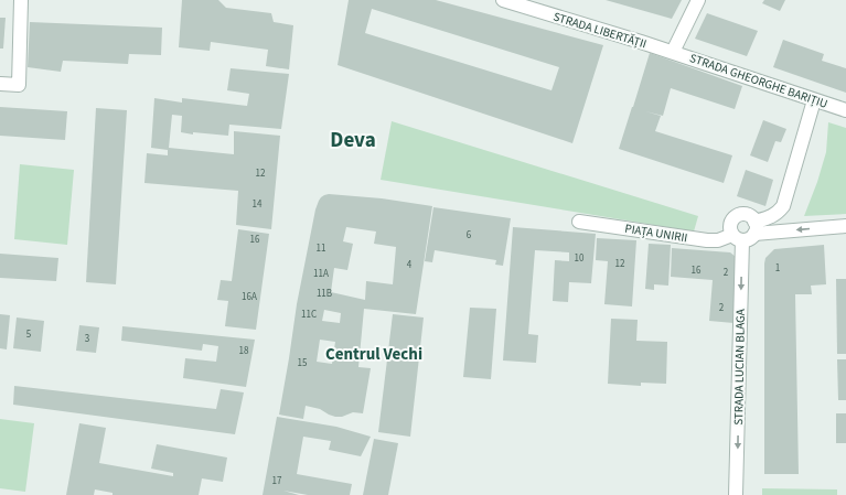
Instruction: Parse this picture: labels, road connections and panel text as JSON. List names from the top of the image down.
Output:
{
  "streets": {
    "street": [
      "STRADA LIBERTĂȚII",
      "STRADA GHEORGHE BARIȚIU",
      "PIAȚA UNIRII",
      "STRADA LUCIAN BLAGA"
    ]
  },
  "crossings": [
    ["STRADA LIBERTĂȚII", "STRADA GHEORGHE BARIȚIU"],
    ["PIAȚA UNIRII", "STRADA LUCIAN BLAGA"]
  ],
  "one_way": ["STRADA LUCIAN BLAGA"],
  "districts": ["Deva", "Centrul Vechi"],
  "house_numbers": [
    "12",
    "14",
    "6",
    "16",
    "11",
    "10",
    "12",
    "4",
    "1",
    "16",
    "2",
    "11A",
    "11B",
    "16A",
    "2",
    "11C",
    "5",
    "3",
    "18",
    "15",
    "17"
  ]
}
